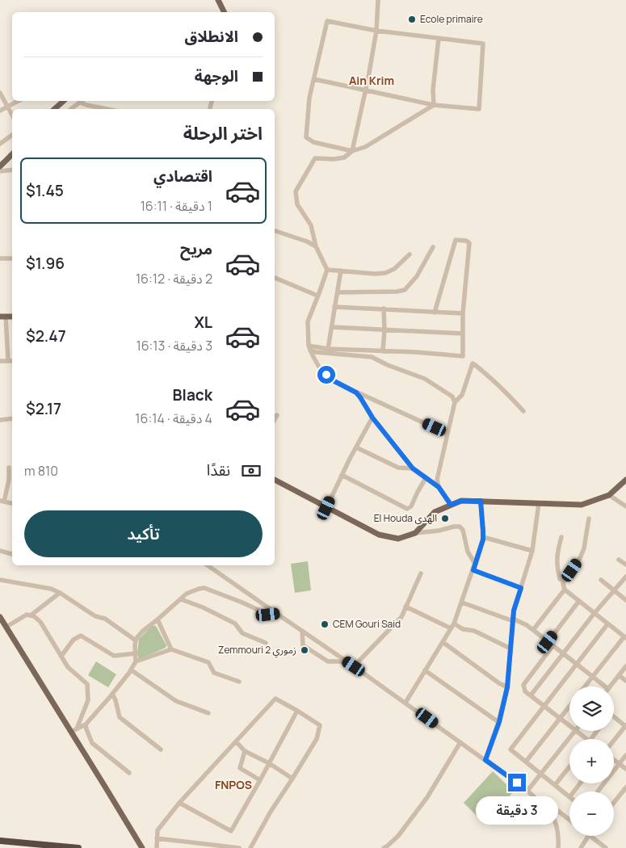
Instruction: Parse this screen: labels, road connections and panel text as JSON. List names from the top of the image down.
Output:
{
  "districts": ["Ain Krim", "FNPOS"],
  "places": [
    "Ecole primaire",
    "El Houda الهدى",
    "CEM Gouri Said",
    "Zemmouri 2 زموري"
  ],
  "page": {
    "banner": ["الانطلاق", "الوجهة"],
    "heading": "اختر الرحلة",
    "list": [
      {
        "name": "اقتصادي",
        "note": "1 دقيقة · 16:11",
        "value": "$1.45"
      },
      {
        "name": "مريح",
        "note": "2 دقيقة · 16:12",
        "value": "$1.96"
      },
      {
        "name": "XL",
        "note": "3 دقيقة · 16:13",
        "value": "$2.47"
      },
      {
        "name": "Black",
        "note": "4 دقيقة · 16:14",
        "value": "$2.17"
      }
    ],
    "pay": ["نقدًا", "810 m"],
    "buttons": "تأكيد",
    "map_buttons": ["+", "−"],
    "bubble": "3 دقيقة"
  }
}
